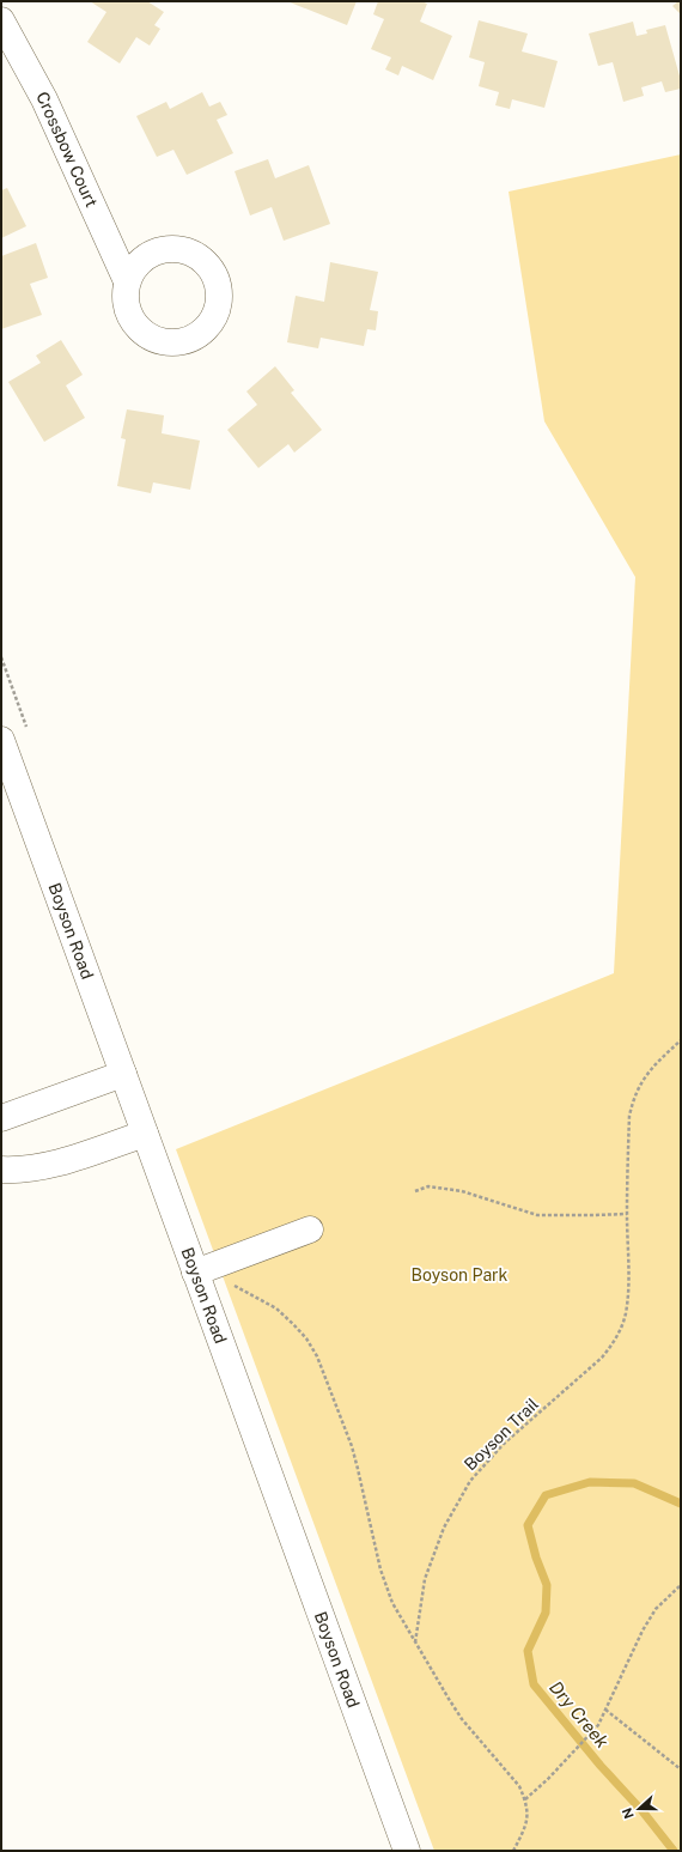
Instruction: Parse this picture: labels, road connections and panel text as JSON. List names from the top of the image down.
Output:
{
  "streets": {
    "street": ["Crossbow Court", "Boyson Road"],
    "path": ["Boyson Trail"]
  },
  "water": ["Dry Creek"],
  "parks": ["Boyson Park"],
  "north": "left"
}
